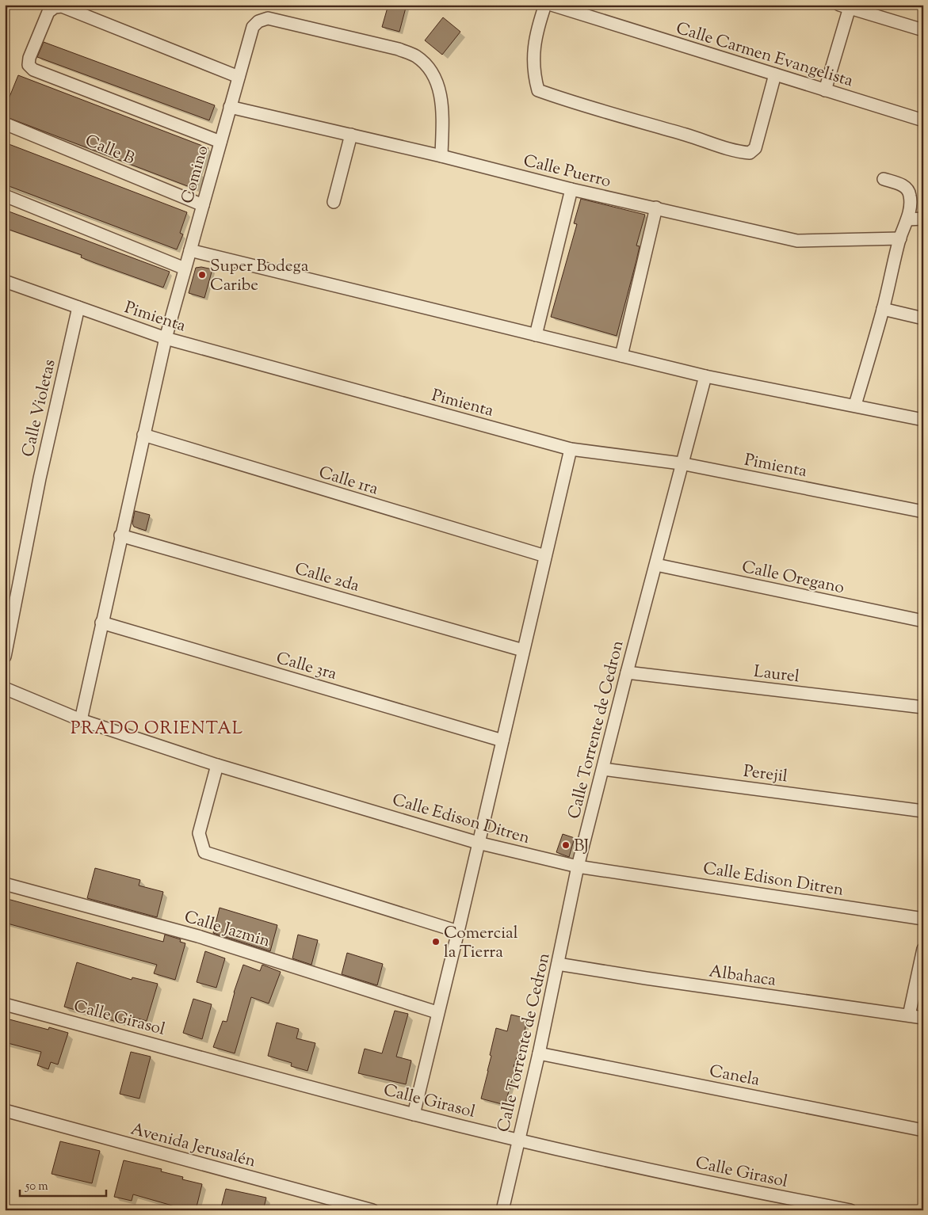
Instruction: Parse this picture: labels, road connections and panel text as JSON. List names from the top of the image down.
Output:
{
  "streets": {
    "street": [
      "Calle Carmen Evangelista",
      "Calle B",
      "Calle Puerro",
      "Comino",
      "Pimienta",
      "Calle Violetas",
      "Calle 1ra",
      "Calle 2da",
      "Calle Oregano",
      "Calle 3ra",
      "Laurel",
      "Calle Torrente de Cedron",
      "Perejil",
      "Calle Edison Ditren",
      "Calle Jazmin",
      "Albahaca",
      "Calle Girasol",
      "Canela",
      "Avenida Jerusalén"
    ]
  },
  "crossings": [
    ["Calle B", "Comino"],
    ["Calle Puerro", "Comino"],
    ["Comino", "Pimienta"],
    ["Comino", "Calle 1ra"],
    ["Comino", "Calle 2da"],
    ["Comino", "Calle 3ra"],
    ["Comino", "Calle Edison Ditren"],
    ["Pimienta", "Calle Violetas"],
    ["Pimienta", "Calle Torrente de Cedron"],
    ["Calle Oregano", "Calle Torrente de Cedron"],
    ["Laurel", "Calle Torrente de Cedron"],
    ["Calle Torrente de Cedron", "Perejil"],
    ["Calle Torrente de Cedron", "Calle Edison Ditren"],
    ["Calle Torrente de Cedron", "Albahaca"],
    ["Calle Torrente de Cedron", "Calle Girasol"],
    ["Calle Torrente de Cedron", "Canela"]
  ],
  "districts": ["PRADO ORIENTAL"],
  "places": ["Super Bodega Caribe", "BJ", "Comercial la Tierra"],
  "scale_bar": "50 m"
}
